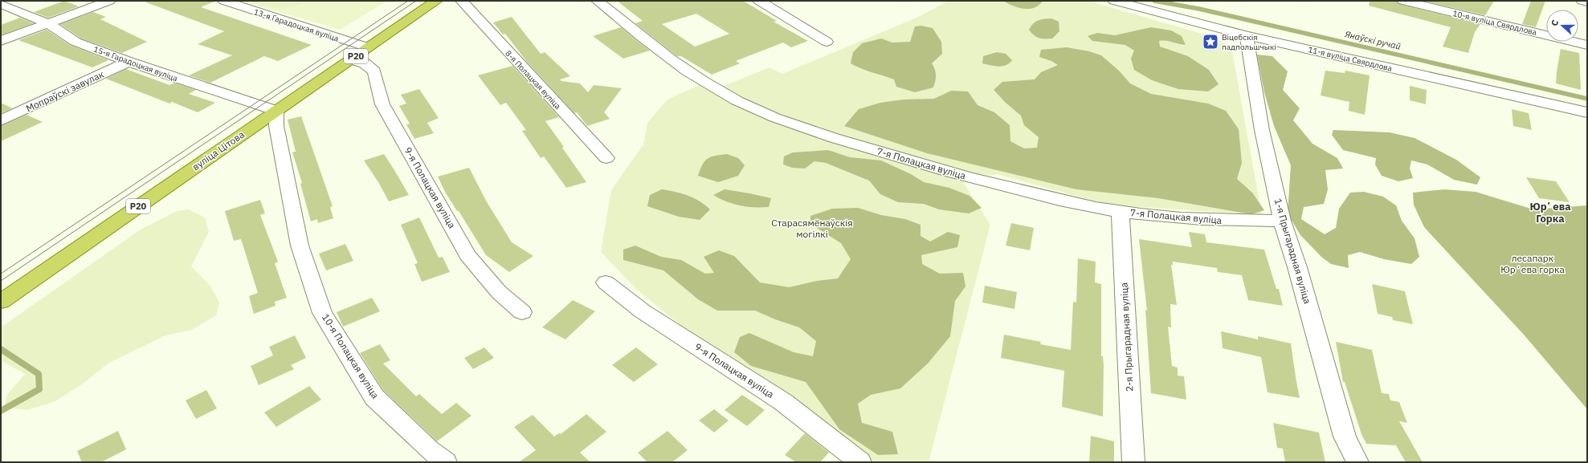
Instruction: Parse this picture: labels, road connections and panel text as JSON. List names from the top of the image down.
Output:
{
  "streets": {
    "main road": ["Р20", "вуліца Цітова"],
    "street": [
      "10-я вуліца Свярдлова",
      "13-я Гарадоцкая вуліца",
      "11-я вуліца Свярдлова",
      "15-я Гарадоцкая вуліца",
      "8-я Полацкая вуліца",
      "Мопраўскі завулак",
      "7-я Полацкая вуліца",
      "9-я Полацкая вуліца",
      "1-я Прыгарадная вуліца",
      "2-я Прыгарадная вуліца",
      "10-я Полацкая вуліца"
    ]
  },
  "crossings": [
    ["13-я Гарадоцкая вуліца", "вуліца Цітова"],
    ["11-я вуліца Свярдлова", "1-я Прыгарадная вуліца"],
    ["15-я Гарадоцкая вуліца", "Мопраўскі завулак"],
    ["15-я Гарадоцкая вуліца", "вуліца Цітова"],
    ["15-я Гарадоцкая вуліца", "10-я Полацкая вуліца"],
    ["вуліца Цітова", "9-я Полацкая вуліца"],
    ["вуліца Цітова", "10-я Полацкая вуліца"],
    ["7-я Полацкая вуліца", "1-я Прыгарадная вуліца"],
    ["7-я Полацкая вуліца", "2-я Прыгарадная вуліца"]
  ],
  "districts": ["Юрʼева Горка"],
  "water": ["Янаўскі ручай"],
  "parks": ["Старасямёнаўскія могілкі", "лесапарк Юрʼева горка"],
  "places": {
    "place": ["Віцебскія падпольшчыкі"]
  },
  "north": "left"
}
